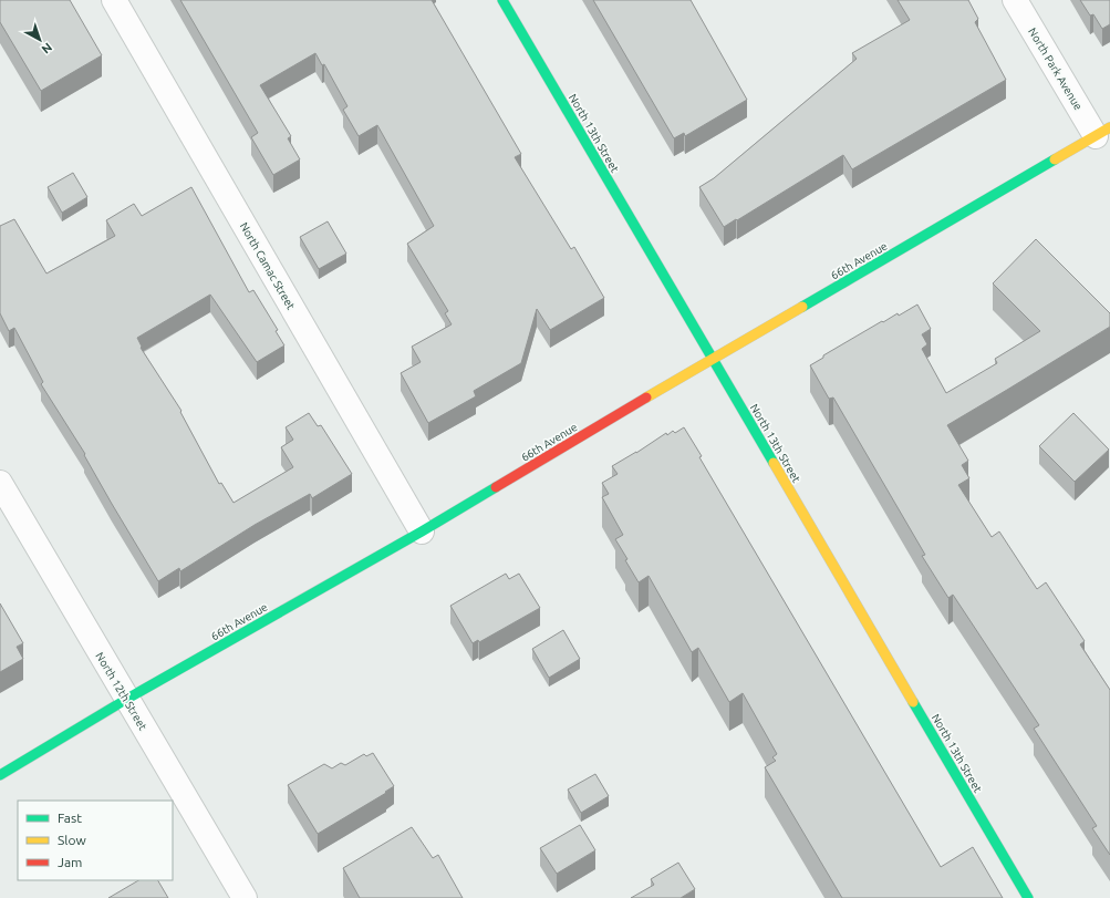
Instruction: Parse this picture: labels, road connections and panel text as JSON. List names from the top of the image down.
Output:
{
  "streets": {
    "street": [
      "North Park Avenue",
      "North 13th Street",
      "66th Avenue",
      "North Camac Street",
      "North 12th Street"
    ]
  },
  "crossings": [
    ["North Park Avenue", "66th Avenue"],
    ["North 13th Street", "66th Avenue"],
    ["66th Avenue", "North Camac Street"],
    ["66th Avenue", "North 12th Street"]
  ],
  "legend": ["Fast", "Slow", "Jam"],
  "north": "bottom right"
}
